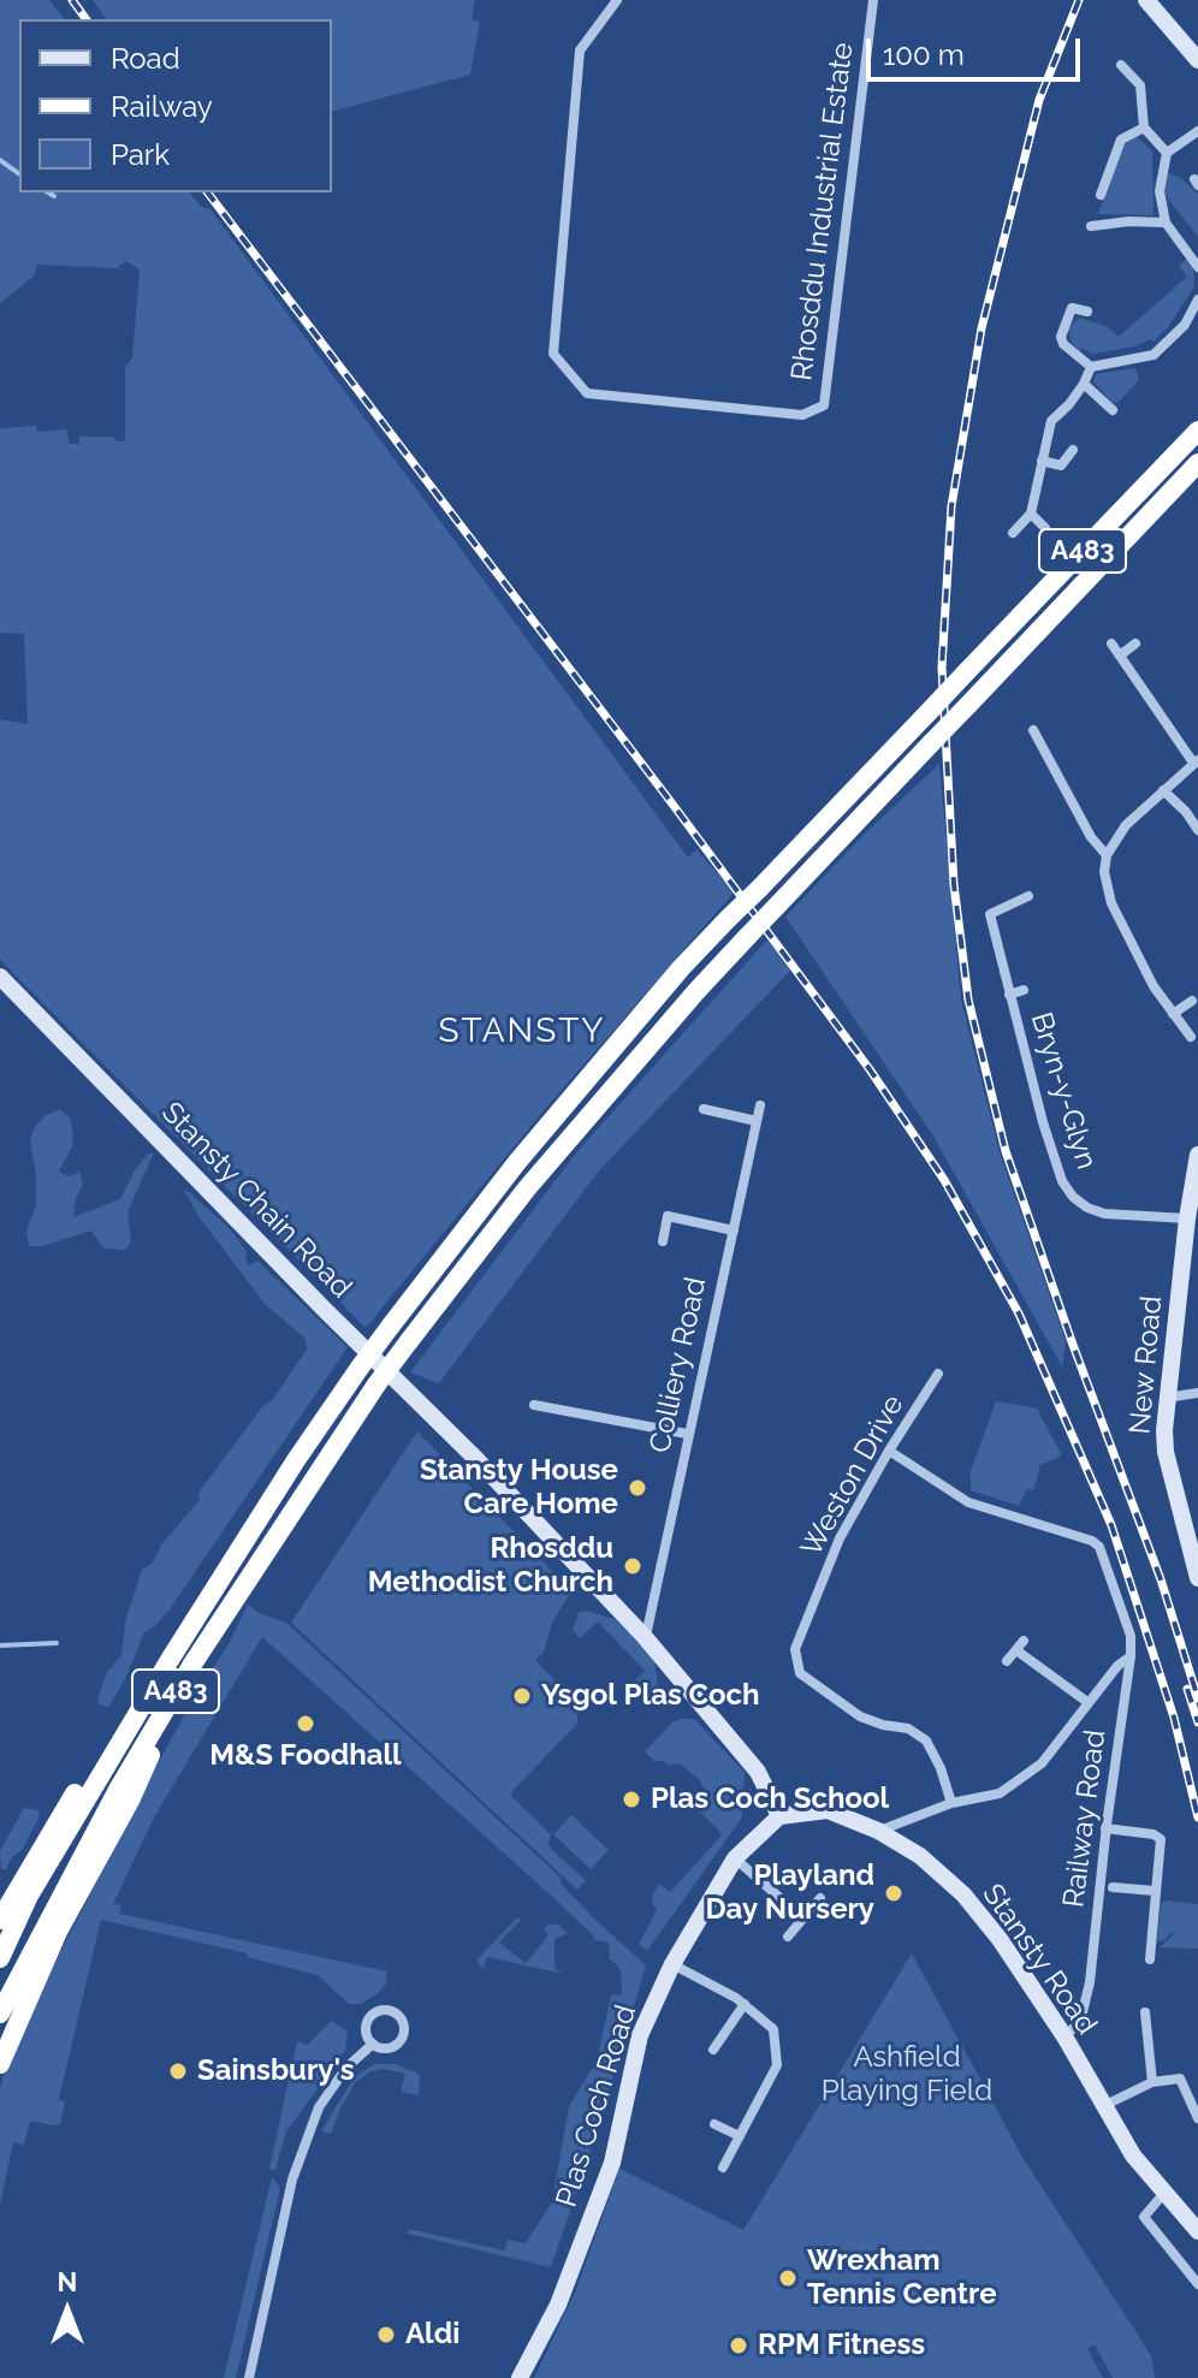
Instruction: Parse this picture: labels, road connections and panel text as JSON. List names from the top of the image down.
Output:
{
  "streets": {
    "highway": ["A483"],
    "main road": [
      "Stansty Chain Road",
      "New Road",
      "Stansty Road",
      "Plas Coch Road"
    ],
    "street": [
      "Rhosddu Industrial Estate",
      "Bryn-y-Glyn",
      "Colliery Road",
      "Weston Drive",
      "Railway Road"
    ]
  },
  "crossings": [
    ["Bryn-y-Glyn", "New Road"],
    ["Stansty Chain Road", "Colliery Road"],
    ["Weston Drive", "Railway Road"],
    ["Railway Road", "Stansty Road"],
    ["Stansty Road", "Plas Coch Road"]
  ],
  "districts": ["STANSTY"],
  "parks": ["Ashfield Playing Field"],
  "places": [
    "Stansty House Care Home",
    "Rhosddu Methodist Church",
    "Ysgol Plas Coch",
    "M&S Foodhall",
    "Plas Coch School",
    "Playland Day Nursery",
    "Sainsbury's",
    "Wrexham Tennis Centre",
    "Aldi",
    "RPM Fitness"
  ],
  "legend": ["Road", "Railway", "Park"],
  "scale_bar": "100 m",
  "north": "top"
}
